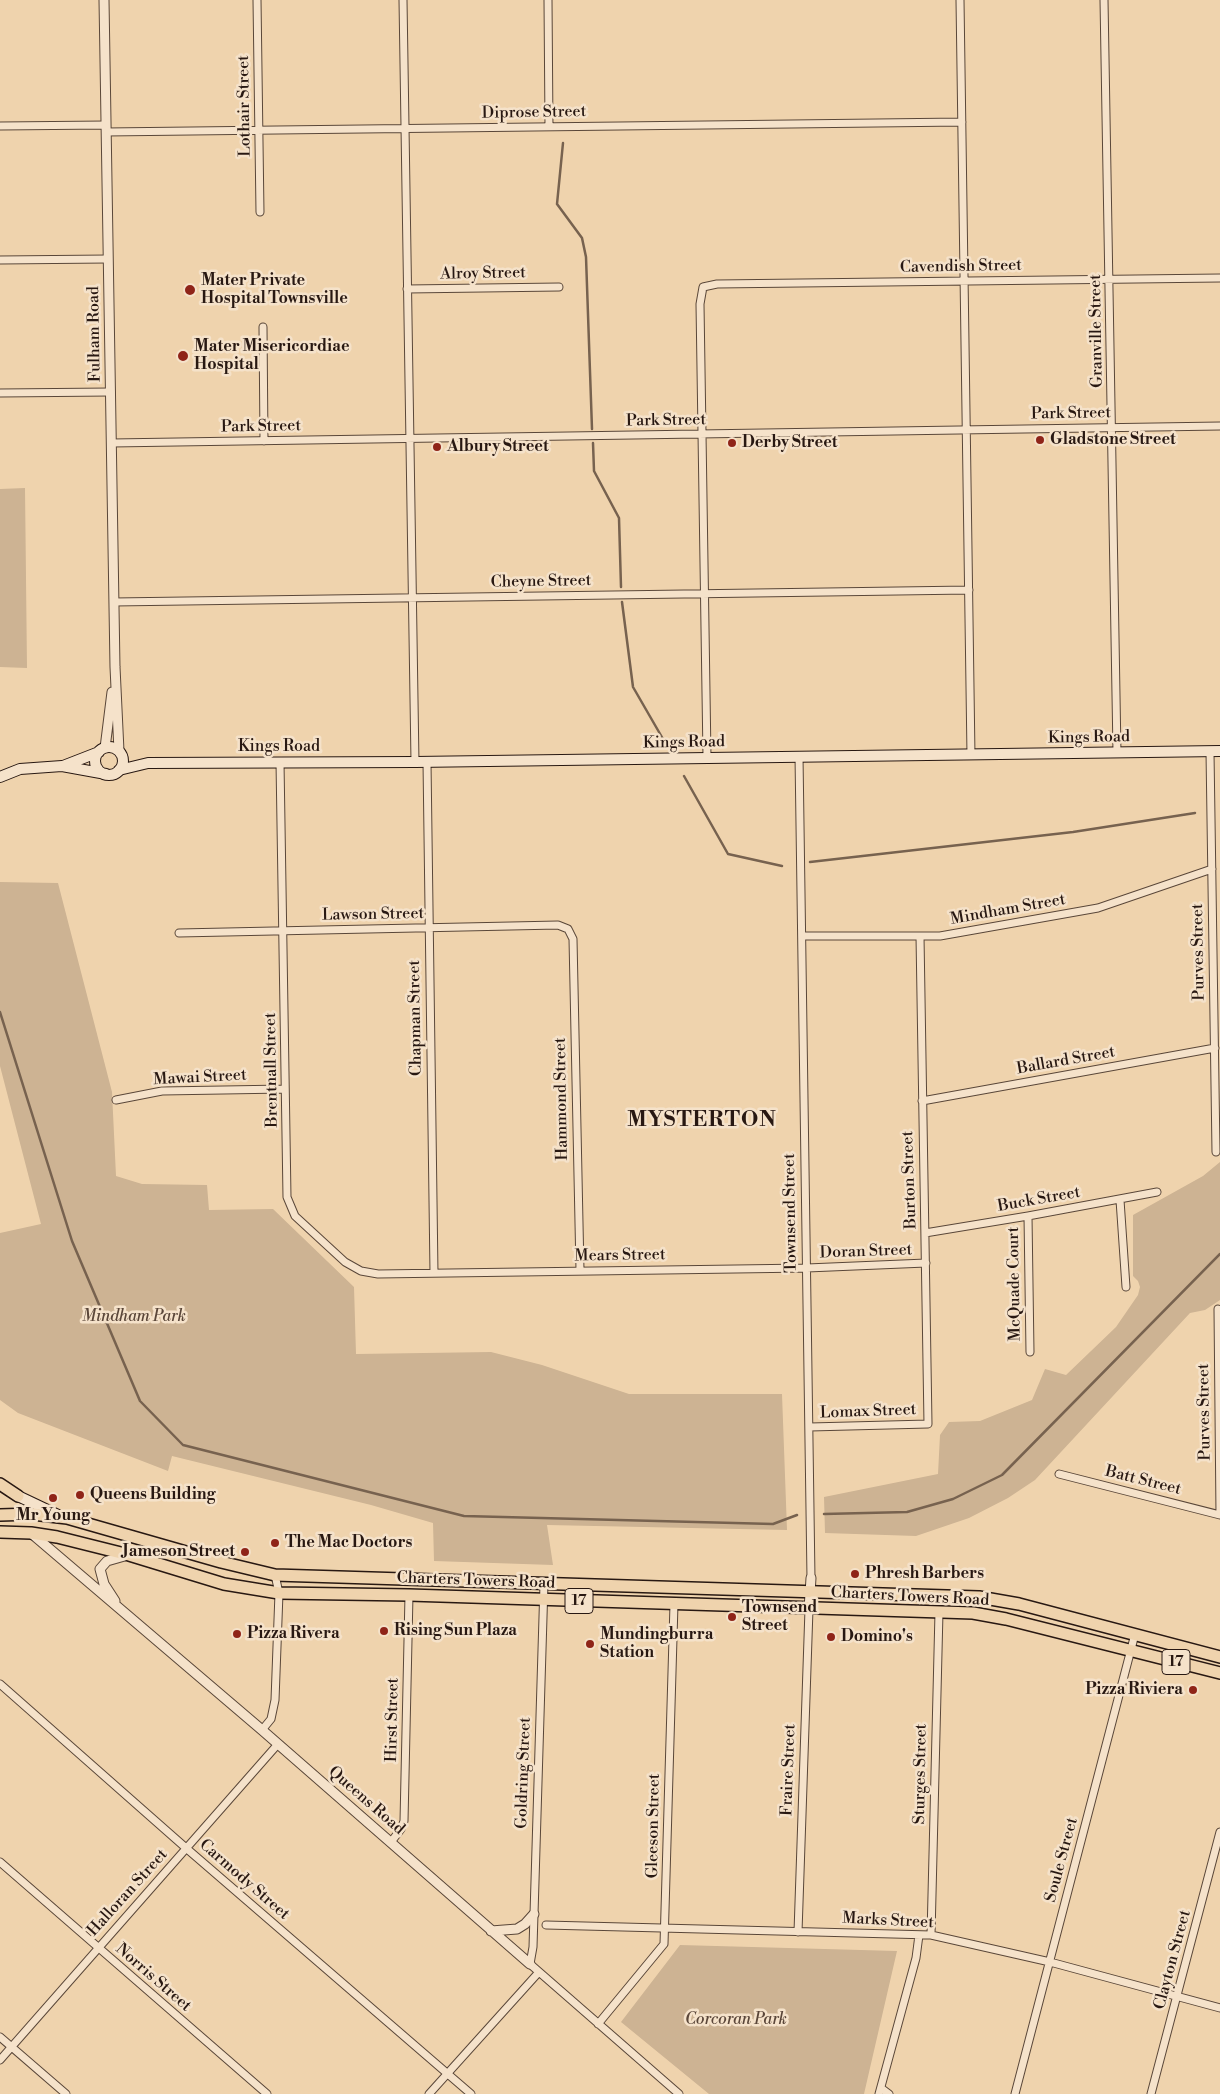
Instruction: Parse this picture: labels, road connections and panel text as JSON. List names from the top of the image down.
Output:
{
  "streets": {
    "main road": ["Kings Road", "Charters Towers Road", "17"],
    "street": [
      "Lothair Street",
      "Diprose Street",
      "Cavendish Street",
      "Alroy Street",
      "Granville Street",
      "Fulham Road",
      "Park Street",
      "Cheyne Street",
      "Mindham Street",
      "Lawson Street",
      "Purves Street",
      "Chapman Street",
      "Ballard Street",
      "Brentnall Street",
      "Mawai Street",
      "Hammond Street",
      "Burton Street",
      "Buck Street",
      "Townsend Street",
      "Doran Street",
      "Mears Street",
      "McQuade Court",
      "Lomax Street",
      "Batt Street",
      "Hirst Street",
      "Fraire Street",
      "Goldring Street",
      "Sturges Street",
      "Queens Road",
      "Gleeson Street",
      "Soule Street",
      "Carmody Street",
      "Halloran Street",
      "Marks Street",
      "Clayton Street",
      "Norris Street"
    ]
  },
  "crossings": [
    ["Lothair Street", "Diprose Street"],
    ["Diprose Street", "Fulham Road"],
    ["Cavendish Street", "Granville Street"],
    ["Cavendish Street", "Park Street"],
    ["Granville Street", "Park Street"],
    ["Granville Street", "Kings Road"],
    ["Fulham Road", "Park Street"],
    ["Fulham Road", "Cheyne Street"],
    ["Fulham Road", "Kings Road"],
    ["Kings Road", "Purves Street"],
    ["Kings Road", "Chapman Street"],
    ["Kings Road", "Brentnall Street"],
    ["Kings Road", "Townsend Street"],
    ["Mindham Street", "Purves Street"],
    ["Mindham Street", "Burton Street"],
    ["Mindham Street", "Townsend Street"],
    ["Lawson Street", "Chapman Street"],
    ["Lawson Street", "Brentnall Street"],
    ["Lawson Street", "Hammond Street"],
    ["Purves Street", "Ballard Street"],
    ["Purves Street", "Batt Street"],
    ["Chapman Street", "Brentnall Street"],
    ["Chapman Street", "Mears Street"],
    ["Ballard Street", "Burton Street"],
    ["Brentnall Street", "Mawai Street"],
    ["Brentnall Street", "Mears Street"],
    ["Hammond Street", "Mears Street"],
    ["Burton Street", "Buck Street"],
    ["Burton Street", "Doran Street"],
    ["Burton Street", "Lomax Street"],
    ["Buck Street", "McQuade Court"],
    ["Townsend Street", "Doran Street"],
    ["Townsend Street", "Mears Street"],
    ["Townsend Street", "Lomax Street"],
    ["Townsend Street", "Charters Towers Road"],
    ["Townsend Street", "Fraire Street"],
    ["Doran Street", "Mears Street"],
    ["Charters Towers Road", "17"],
    ["Charters Towers Road", "Hirst Street"],
    ["Charters Towers Road", "Fraire Street"],
    ["Charters Towers Road", "Goldring Street"],
    ["Charters Towers Road", "Sturges Street"],
    ["Charters Towers Road", "Queens Road"],
    ["Charters Towers Road", "Gleeson Street"],
    ["Charters Towers Road", "Soule Street"],
    ["17", "Queens Road"],
    ["Hirst Street", "Queens Road"],
    ["Fraire Street", "Marks Street"],
    ["Goldring Street", "Queens Road"],
    ["Sturges Street", "Marks Street"],
    ["Queens Road", "Gleeson Street"],
    ["Queens Road", "Halloran Street"],
    ["Gleeson Street", "Marks Street"],
    ["Soule Street", "Marks Street"],
    ["Carmody Street", "Halloran Street"],
    ["Halloran Street", "Norris Street"],
    ["Marks Street", "Clayton Street"]
  ],
  "districts": ["MYSTERTON"],
  "parks": ["Mindham Park", "Corcoran Park"],
  "places": [
    "Mater Private Hospital Townsville",
    "Mater Misericordiae Hospital",
    "Gladstone Street",
    "Derby Street",
    "Albury Street",
    "Queens Building",
    "Mr Young",
    "The Mac Doctors",
    "Jameson Street",
    "Phresh Barbers",
    "Townsend Street",
    "Rising Sun Plaza",
    "Pizza Rivera",
    "Domino's",
    "Mundingburra Station",
    "Pizza Riviera"
  ]
}
